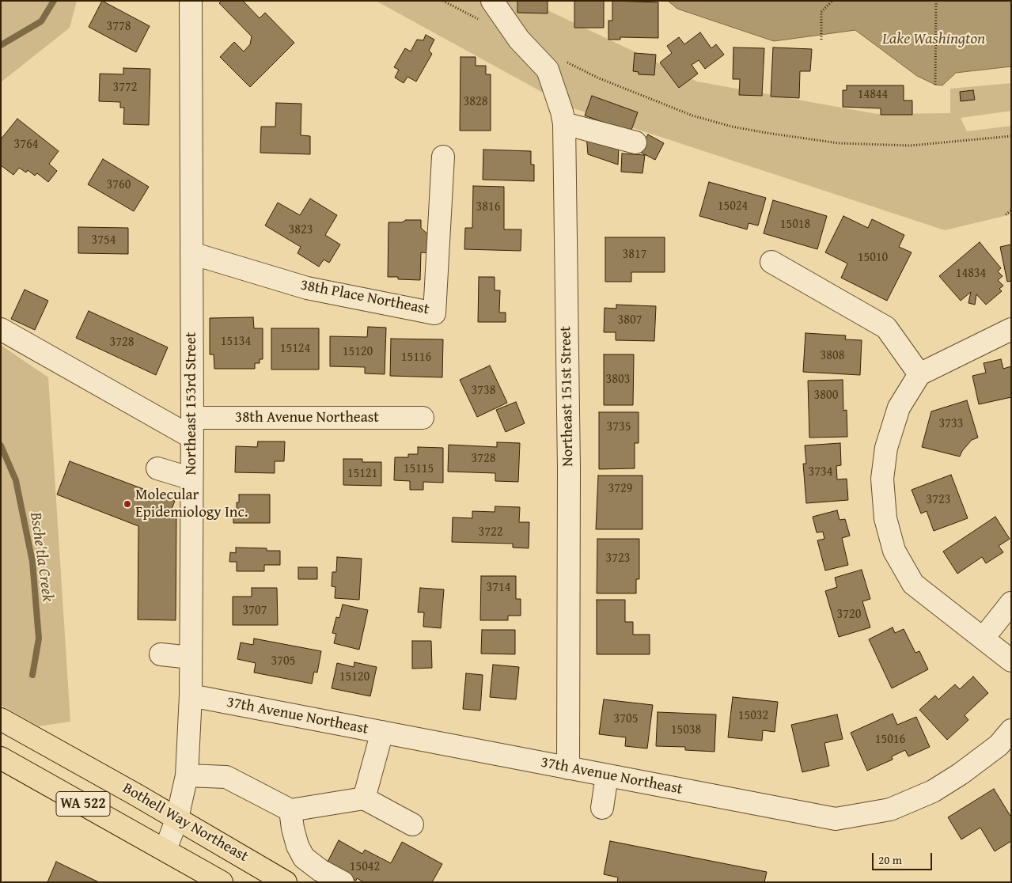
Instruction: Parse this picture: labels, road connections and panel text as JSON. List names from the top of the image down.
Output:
{
  "streets": {
    "main road": ["WA 522", "Bothell Way Northeast"],
    "street": [
      "38th Place Northeast",
      "Northeast 151st Street",
      "Northeast 153rd Street",
      "38th Avenue Northeast",
      "37th Avenue Northeast"
    ]
  },
  "crossings": [
    ["38th Place Northeast", "Northeast 153rd Street"],
    ["Northeast 151st Street", "37th Avenue Northeast"],
    ["Northeast 153rd Street", "38th Avenue Northeast"],
    ["Northeast 153rd Street", "37th Avenue Northeast"],
    ["Northeast 153rd Street", "WA 522"],
    ["Northeast 153rd Street", "Bothell Way Northeast"]
  ],
  "water": ["Lake Washington", "Bsche'tla Creek"],
  "places": ["Molecular Epidemiology Inc."],
  "house_numbers": [
    "3778",
    "3772",
    "14844",
    "3828",
    "3764",
    "3760",
    "15024",
    "3816",
    "15018",
    "3823",
    "3754",
    "3817",
    "15010",
    "14834",
    "3807",
    "15134",
    "3728",
    "15124",
    "15120",
    "3808",
    "15116",
    "3803",
    "3738",
    "3800",
    "3733",
    "3735",
    "3728",
    "15115",
    "3734",
    "15121",
    "3729",
    "3723",
    "3722",
    "3723",
    "3714",
    "3707",
    "3720",
    "3705",
    "15120",
    "15032",
    "3705",
    "15038",
    "15016",
    "15042"
  ],
  "scale_bar": "20 m"
}
